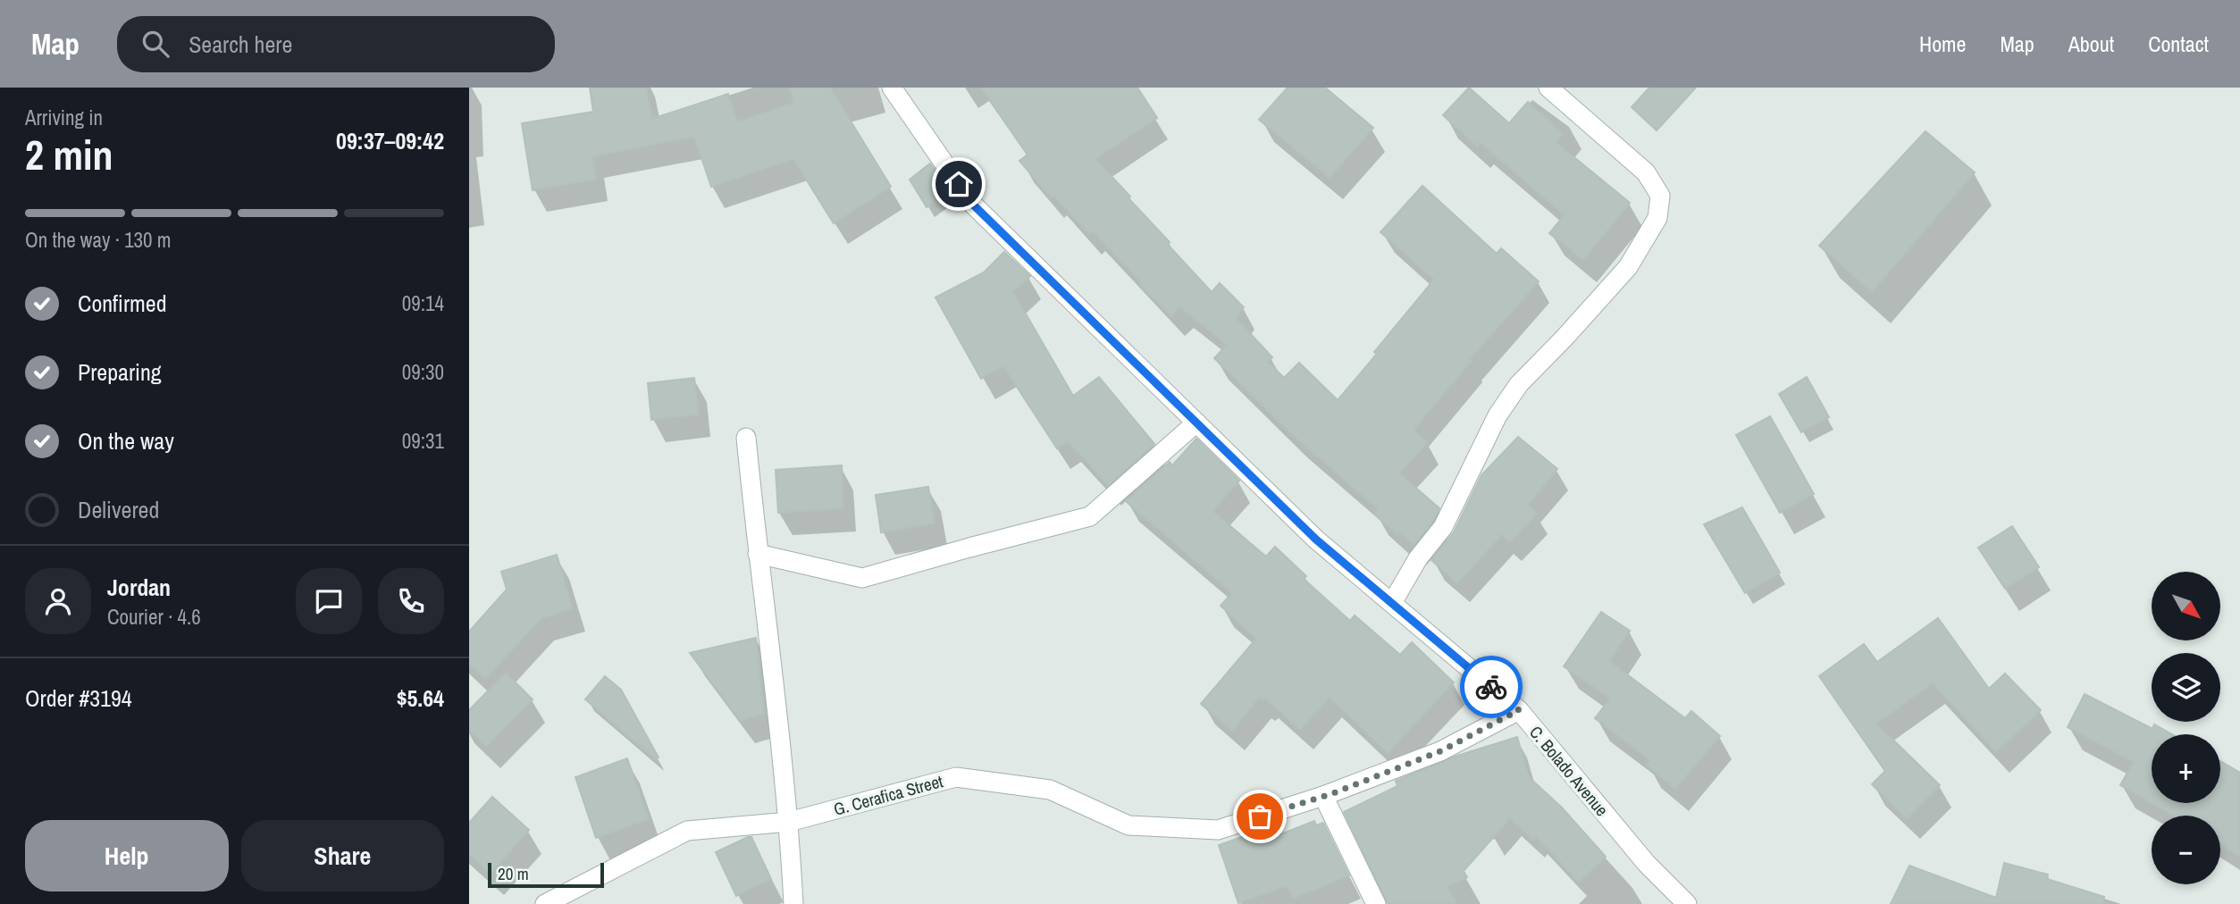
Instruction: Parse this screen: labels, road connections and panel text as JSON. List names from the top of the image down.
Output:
{
  "streets": {
    "street": ["C. Bolado Avenue", "G. Cerafica Street"]
  },
  "crossings": [
    ["C. Bolado Avenue", "G. Cerafica Street"]
  ],
  "scale_bar": "20 m",
  "north": "bottom right",
  "page": {
    "header": "Map",
    "search": "Search here",
    "nav": [
      "Home",
      "Map",
      "About",
      "Contact"
    ],
    "heading": ["2 min", "Arriving in", "09:37–09:42"],
    "panel": [
      "Jordan",
      "Courier · 4.6",
      "Order #3194",
      "$5.64"
    ],
    "bar": "On the way · 130 m",
    "list": [
      ["Confirmed", "09:14"],
      ["Preparing", "09:30"],
      ["On the way", "09:31"],
      "Delivered"
    ],
    "map_buttons": ["+", "−"],
    "buttons": ["Help", "Share"],
    "scale": "20 m"
  }
}
